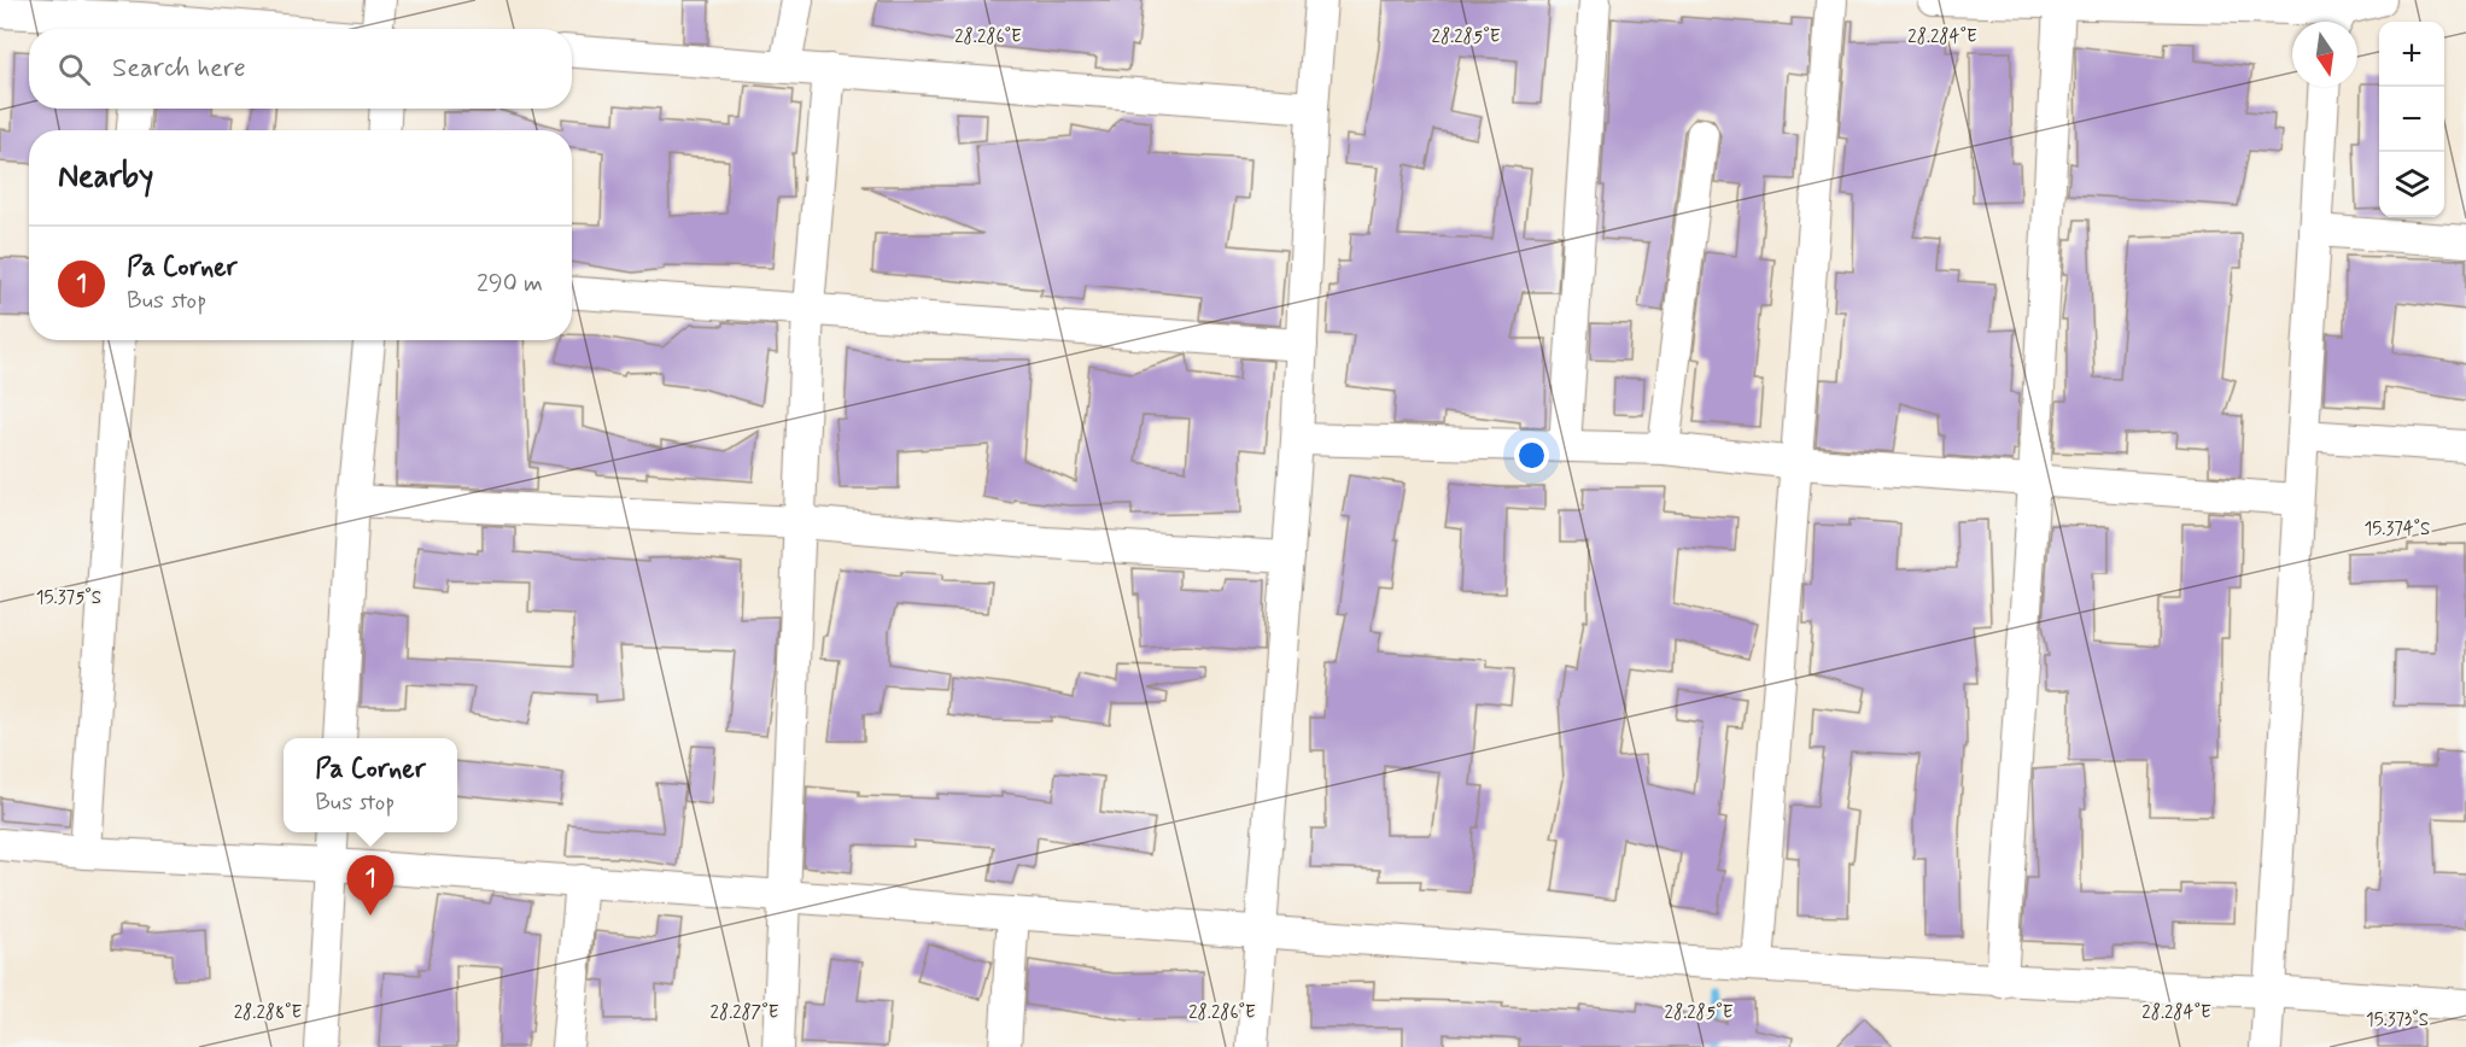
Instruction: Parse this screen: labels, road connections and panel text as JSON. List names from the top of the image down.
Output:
{
  "north": "bottom",
  "page": {
    "map_buttons": ["+", "−"],
    "search": "Search here",
    "heading": "Nearby",
    "list": [
      {
        "mark": "1",
        "name": "Pa Corner",
        "note": "Bus stop",
        "value": "290 m"
      }
    ],
    "popup": ["Pa Corner", "Bus stop"],
    "pins": "1"
  },
  "coordinates": [
    "28.286°E",
    "28.285°E",
    "28.284°E",
    "15.374°S",
    "15.375°S",
    "28.288°E",
    "28.287°E",
    "15.373°S"
  ]
}
